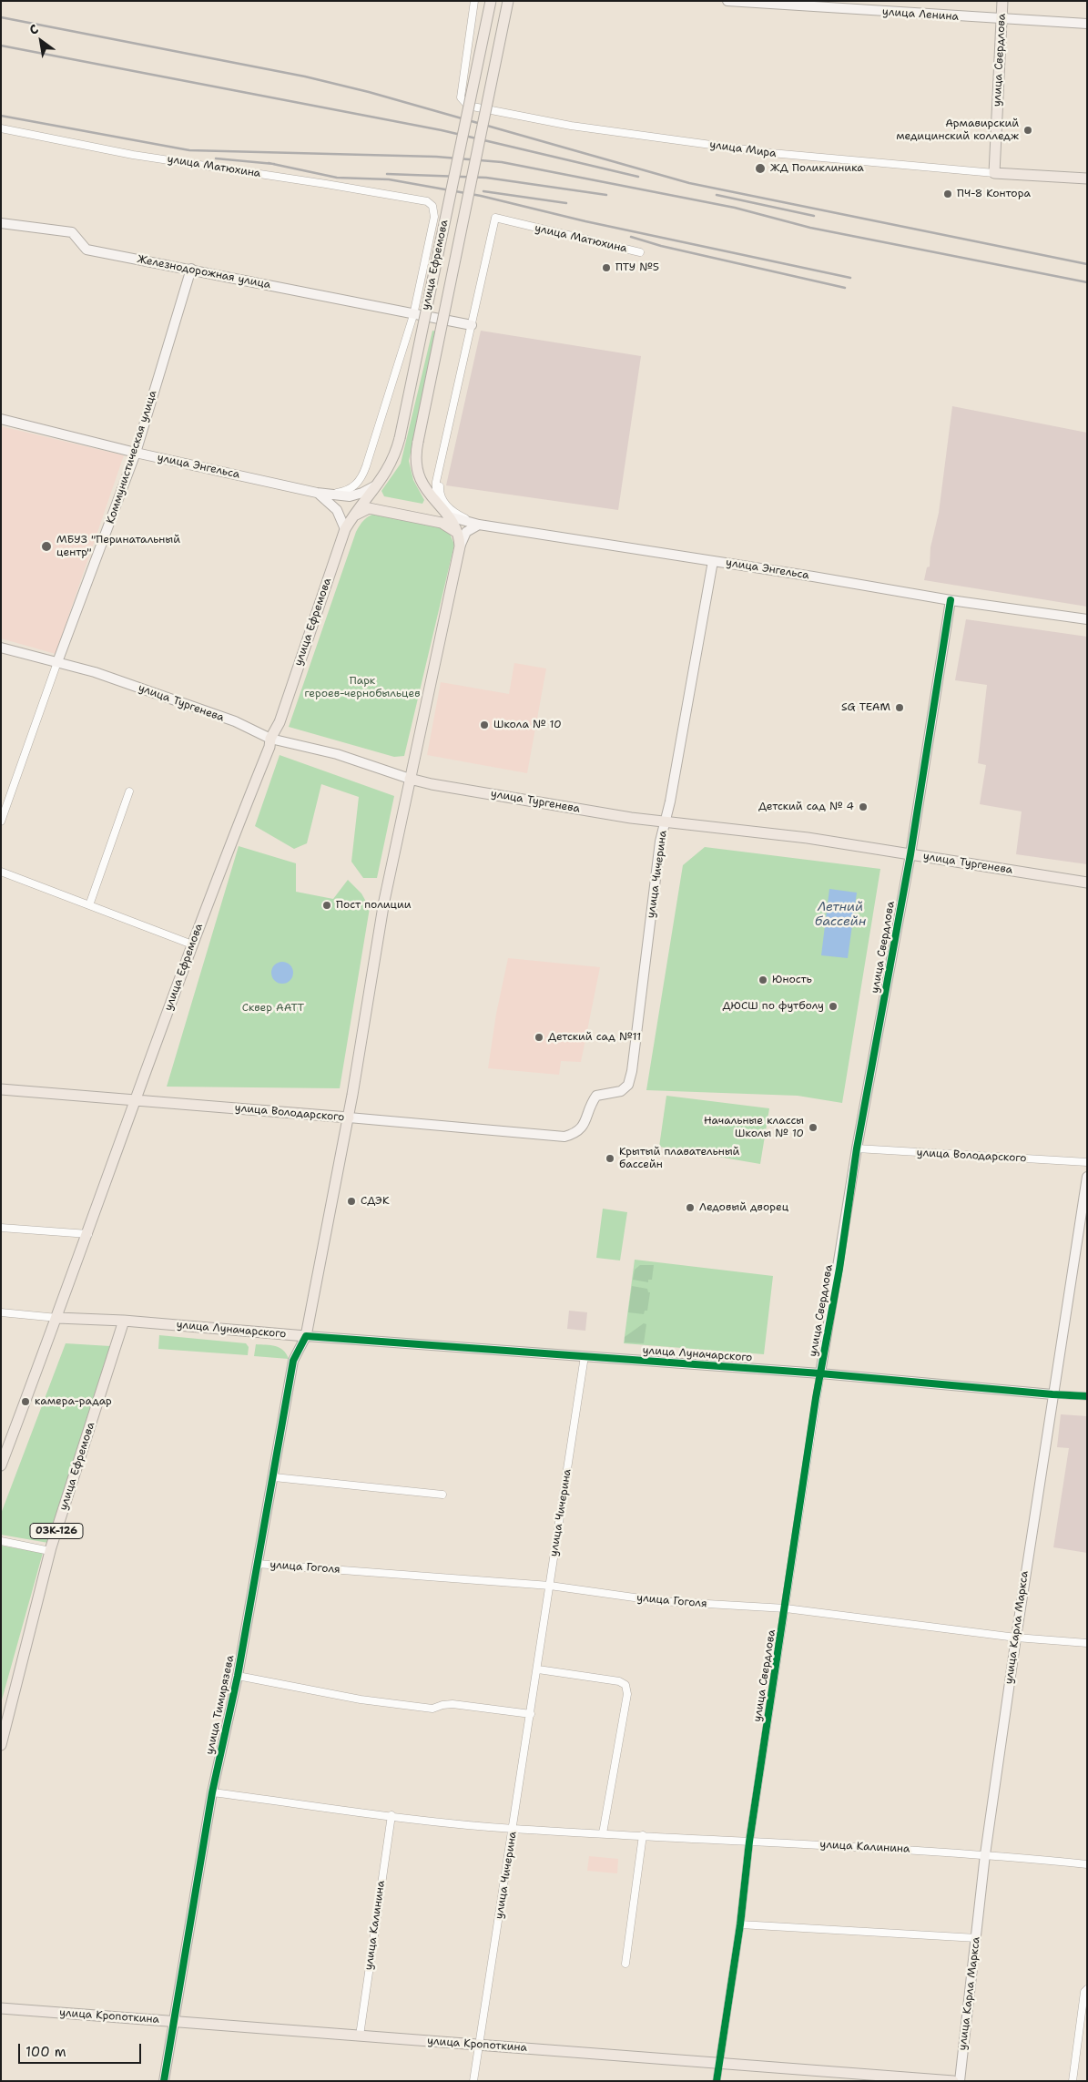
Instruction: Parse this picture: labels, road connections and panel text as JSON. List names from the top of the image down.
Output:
{
  "streets": {
    "main road": [
      "улица Свердлова",
      "улица Мира",
      "улица Ефремова",
      "улица Тургенева",
      "улица Володарского",
      "улица Луначарского",
      "03К-126",
      "улица Кропоткина"
    ],
    "street": [
      "улица Ленина",
      "улица Матюхина",
      "Железнодорожная улица",
      "Коммунистическая улица",
      "улица Энгельса",
      "улица Чичерина",
      "улица Гоголя",
      "улица Карла Маркса",
      "улица Тимирязева",
      "улица Калинина"
    ]
  },
  "crossings": [
    ["улица Ленина", "улица Свердлова"],
    ["улица Свердлова", "улица Мира"],
    ["улица Свердлова", "улица Энгельса"],
    ["улица Свердлова", "улица Тургенева"],
    ["улица Свердлова", "улица Володарского"],
    ["улица Свердлова", "улица Луначарского"],
    ["улица Свердлова", "улица Гоголя"],
    ["улица Свердлова", "улица Калинина"],
    ["улица Свердлова", "улица Кропоткина"],
    ["улица Матюхина", "улица Ефремова"],
    ["улица Матюхина", "Железнодорожная улица"],
    ["улица Ефремова", "Железнодорожная улица"],
    ["улица Ефремова", "улица Энгельса"],
    ["улица Ефремова", "улица Тургенева"],
    ["улица Ефремова", "улица Володарского"],
    ["улица Ефремова", "улица Луначарского"],
    ["улица Ефремова", "улица Тимирязева"],
    ["Железнодорожная улица", "Коммунистическая улица"],
    ["Коммунистическая улица", "улица Энгельса"],
    ["Коммунистическая улица", "улица Тургенева"],
    ["улица Энгельса", "улица Чичерина"],
    ["улица Тургенева", "улица Чичерина"],
    ["улица Чичерина", "улица Володарского"],
    ["улица Чичерина", "улица Луначарского"],
    ["улица Чичерина", "улица Гоголя"],
    ["улица Чичерина", "улица Тимирязева"],
    ["улица Чичерина", "улица Калинина"],
    ["улица Чичерина", "улица Кропоткина"],
    ["улица Луначарского", "улица Карла Маркса"],
    ["улица Луначарского", "улица Тимирязева"],
    ["улица Гоголя", "улица Карла Маркса"],
    ["улица Гоголя", "улица Тимирязева"],
    ["улица Карла Маркса", "улица Калинина"],
    ["улица Тимирязева", "улица Калинина"],
    ["улица Тимирязева", "улица Кропоткина"],
    ["улица Калинина", "улица Кропоткина"]
  ],
  "water": ["Летний бассейн"],
  "parks": ["Парк героев-чернобыльцев", "Сквер ААТТ"],
  "places": [
    "Армавирский медицинский колледж",
    "ЖД Поликлиника",
    "ПЧ-8 Контора",
    "ПТУ №5",
    "МБУЗ \"Перинатальный центр\"",
    "SG TEAM",
    "Школа № 10",
    "Детский сад № 4",
    "Пост полиции",
    "Юность",
    "ДЮСШ по футболу",
    "Детский сад №11",
    "Начальные классы Школы № 10",
    "Крытый плавательный бассейн",
    "СДЭК",
    "Ледовый дворец",
    "камера-радар"
  ],
  "scale_bar": "100 m",
  "north": "top left"
}
